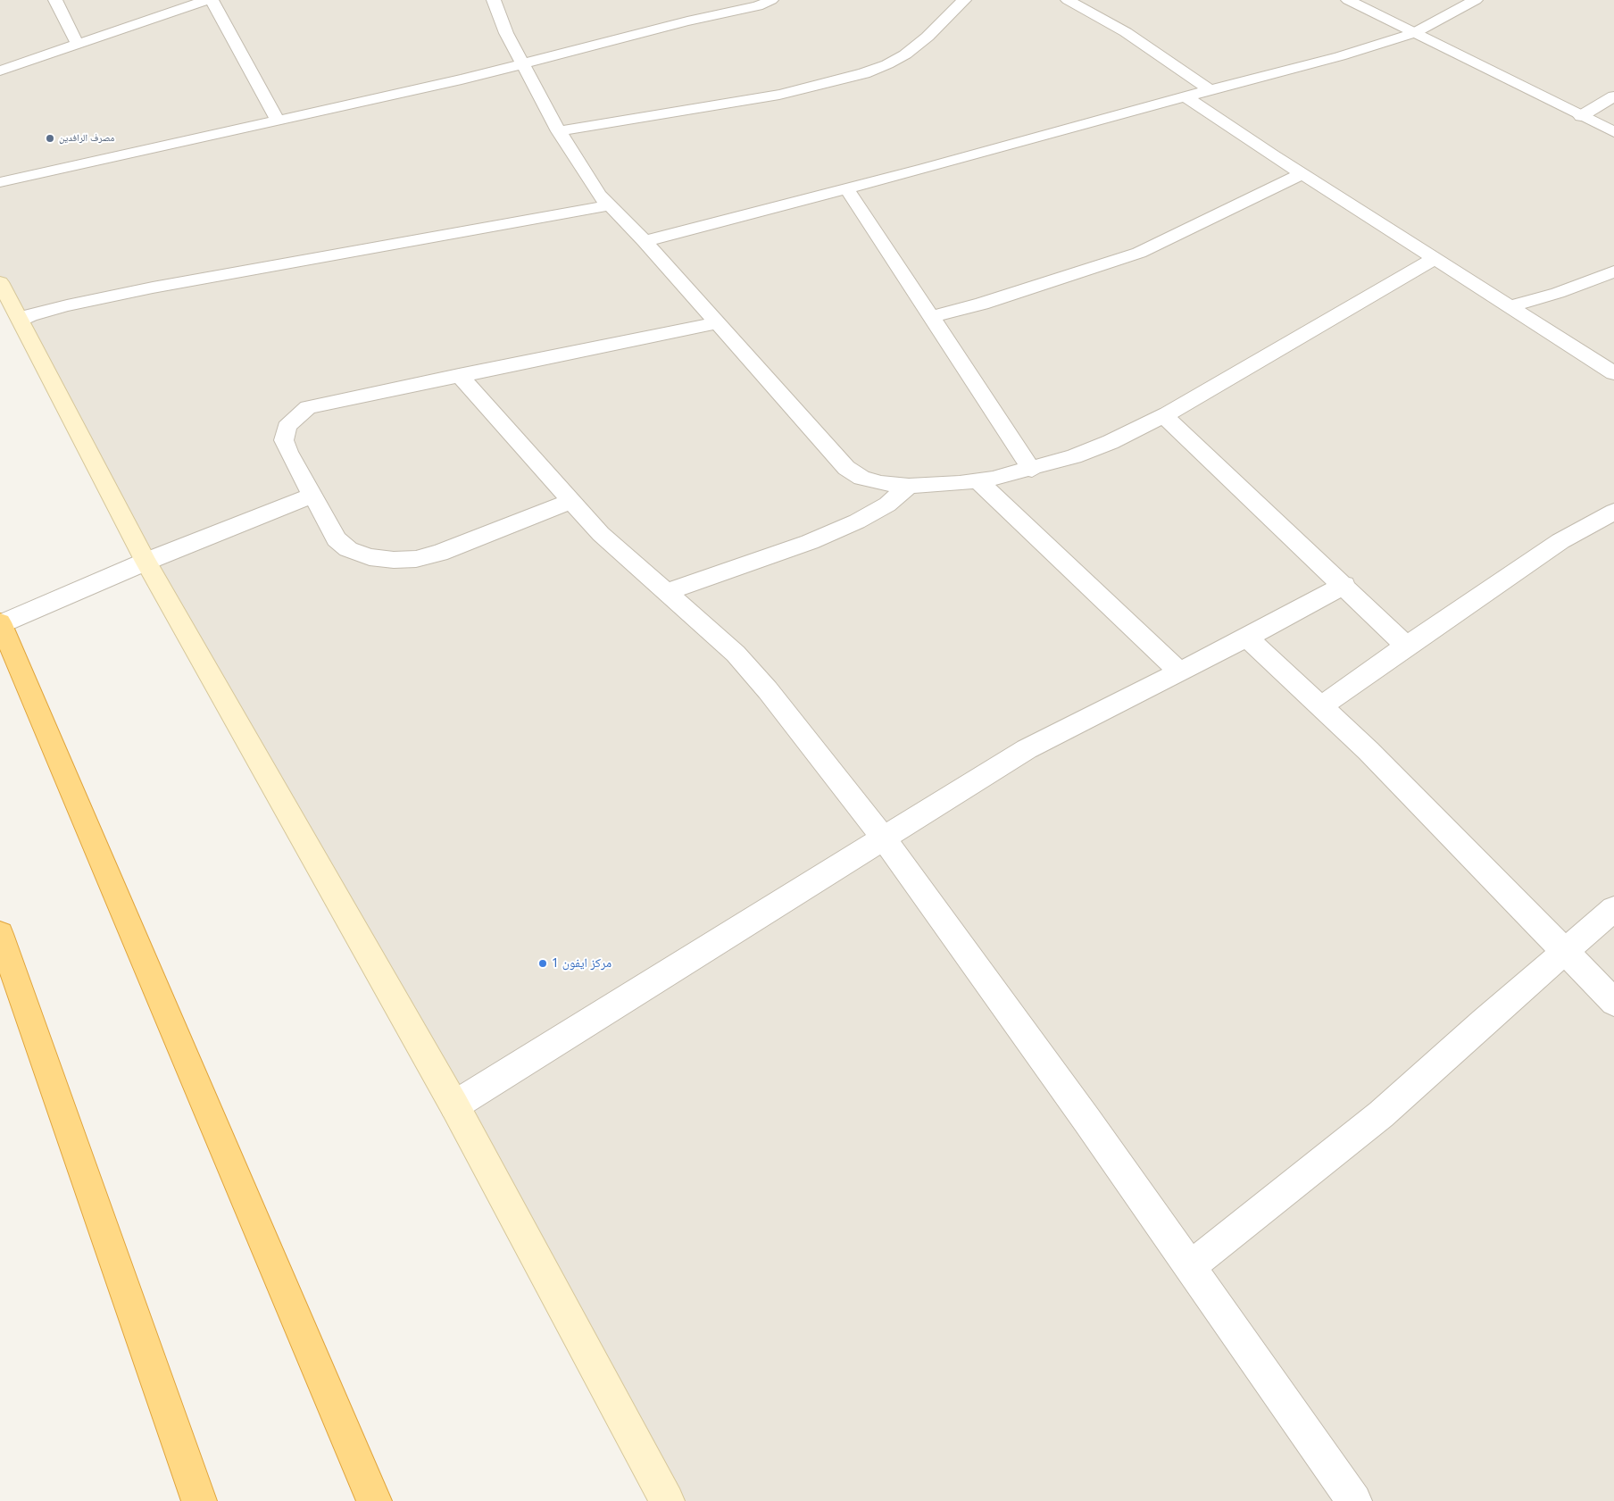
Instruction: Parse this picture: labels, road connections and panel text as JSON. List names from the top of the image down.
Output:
{
  "places": ["مصرف الرافدين", "مركز ايفون 1"]
}
